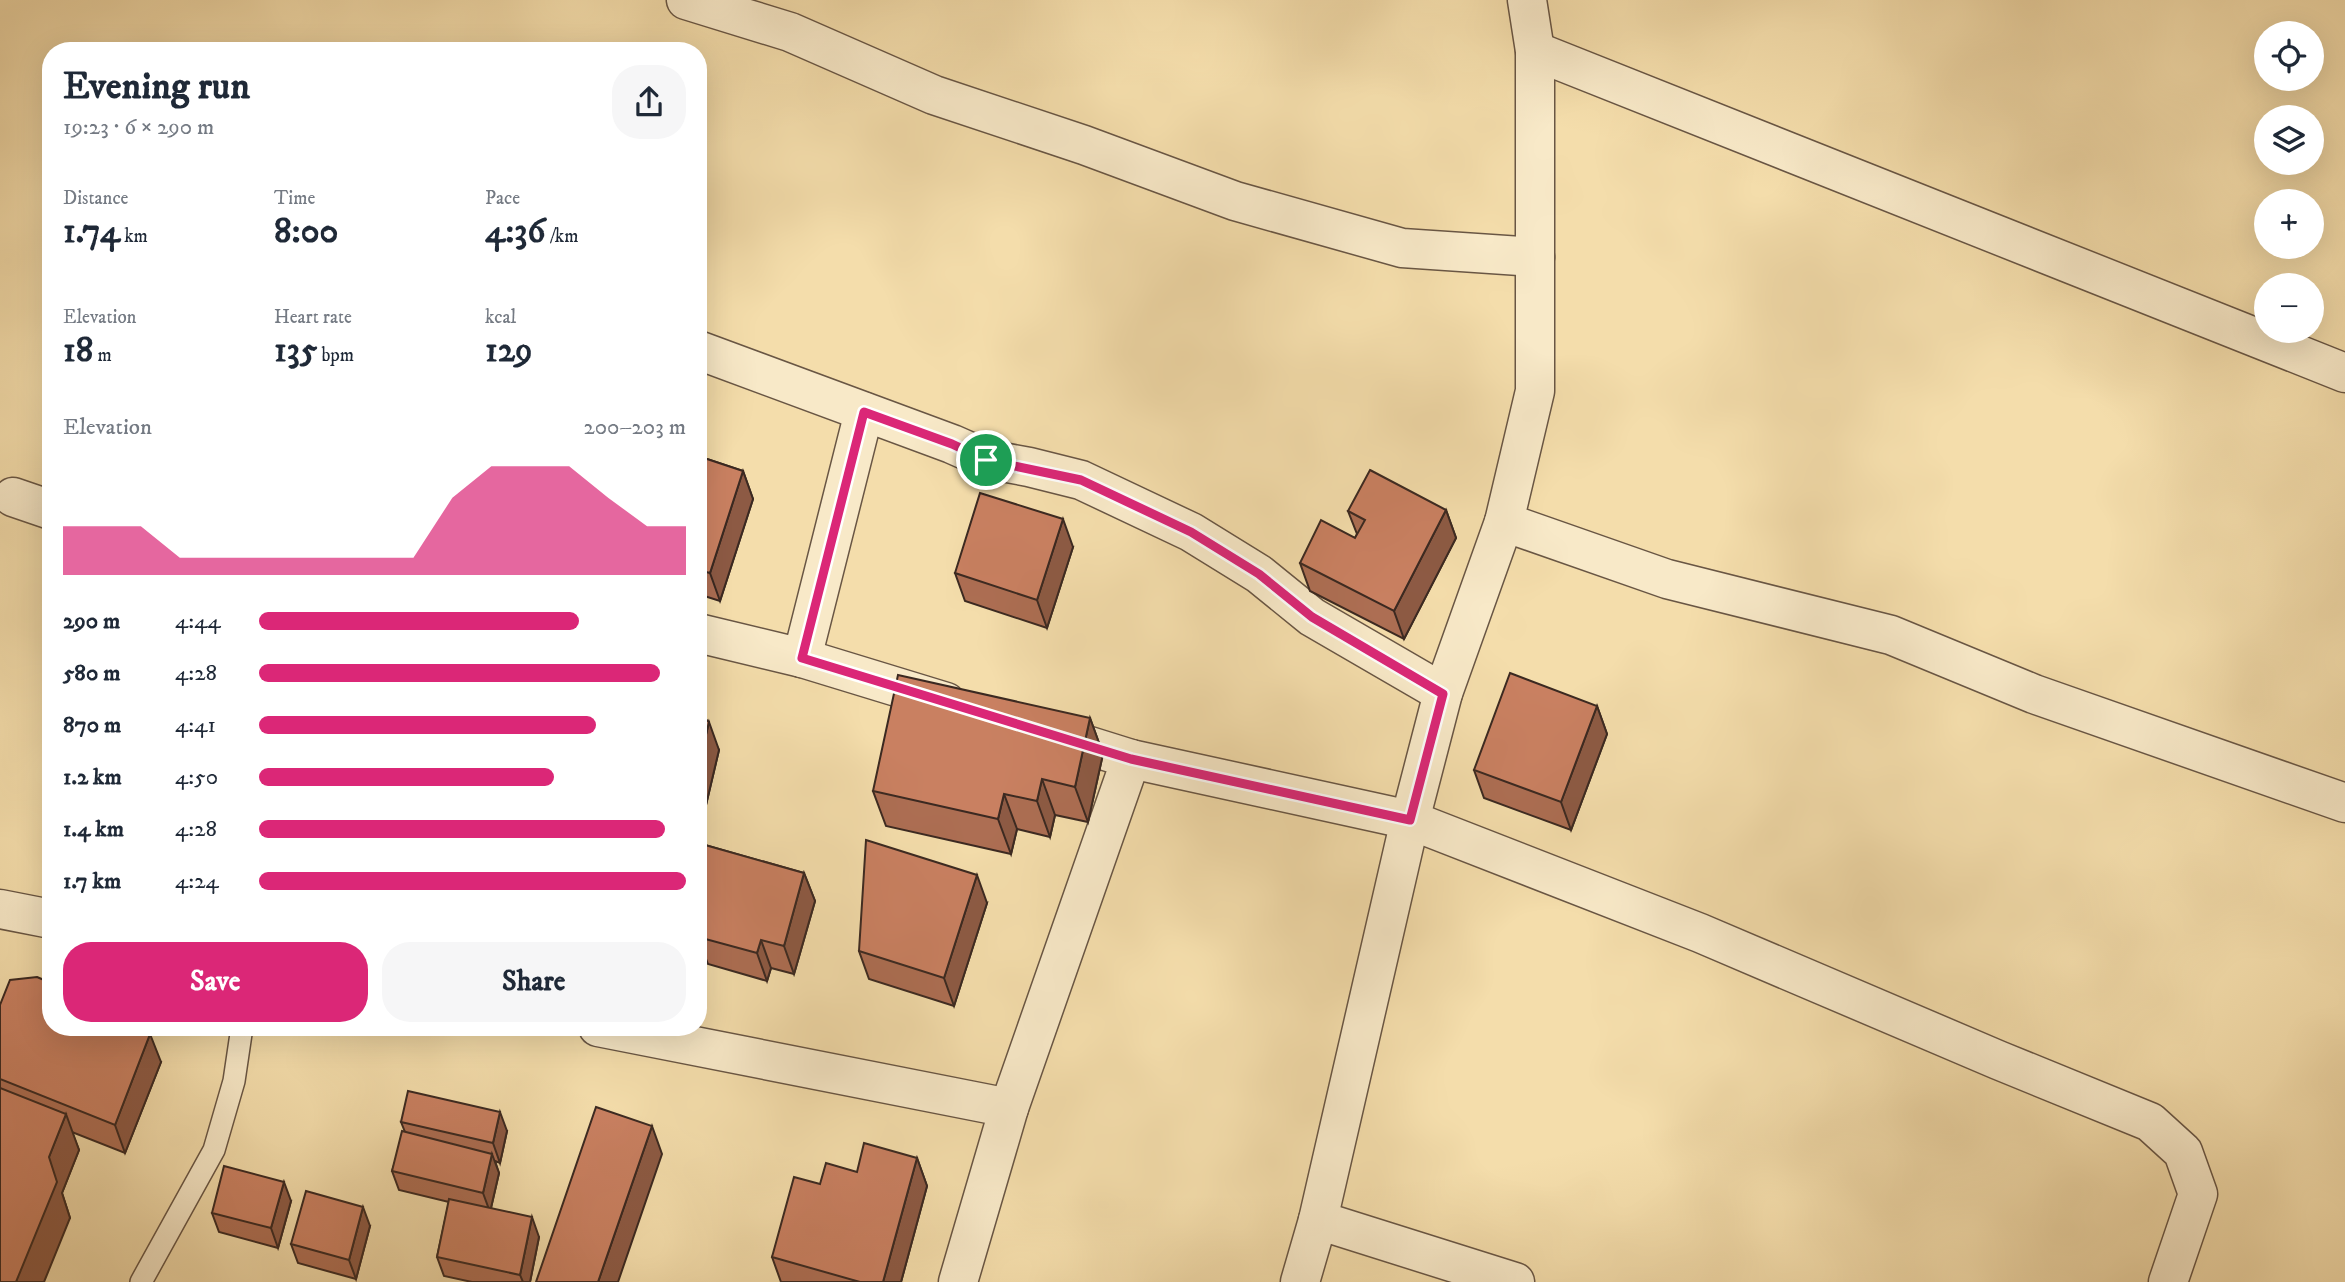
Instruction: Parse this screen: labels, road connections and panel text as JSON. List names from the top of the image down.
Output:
{
  "page": {
    "map_buttons": ["+", "−"],
    "heading": ["Evening run", "19:23 · 6 × 290 m"],
    "stats": [
      ["Distance", "1.74 km"],
      ["Time", "8:00"],
      ["Pace", "4:36 /km"],
      ["Elevation", "18 m"],
      ["Heart rate", "135 bpm"],
      ["kcal", "129"]
    ],
    "chart": ["Elevation", "200–203 m"],
    "list": [
      {
        "name": "290 m",
        "note": "4:44"
      },
      {
        "name": "580 m",
        "note": "4:28"
      },
      {
        "name": "870 m",
        "note": "4:41"
      },
      {
        "name": "1.2 km",
        "note": "4:50"
      },
      {
        "name": "1.4 km",
        "note": "4:28"
      },
      {
        "name": "1.7 km",
        "note": "4:24"
      }
    ],
    "buttons": ["Save", "Share"]
  }
}
